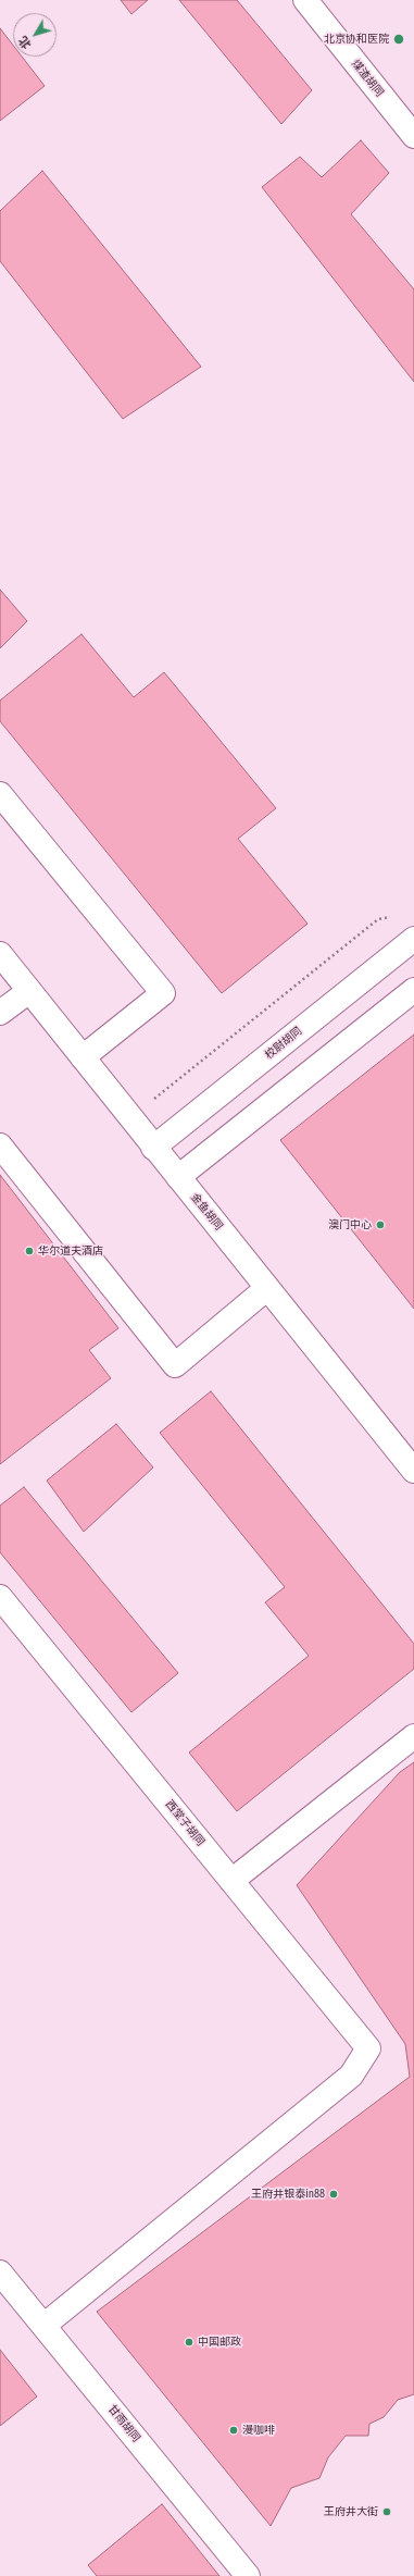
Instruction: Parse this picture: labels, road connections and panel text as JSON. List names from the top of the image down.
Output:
{
  "streets": {
    "street": [
      "煤渣胡同",
      "校尉胡同",
      "金鱼胡同",
      "西堂子胡同",
      "甘雨胡同"
    ]
  },
  "crossings": [
    ["校尉胡同", "金鱼胡同"],
    ["西堂子胡同", "甘雨胡同"]
  ],
  "places": [
    "北京协和医院",
    "澳门中心",
    "华尔道夫酒店",
    "王府井银泰in88",
    "中国邮政",
    "漫咖啡",
    "王府井大街"
  ],
  "north": "bottom left"
}
